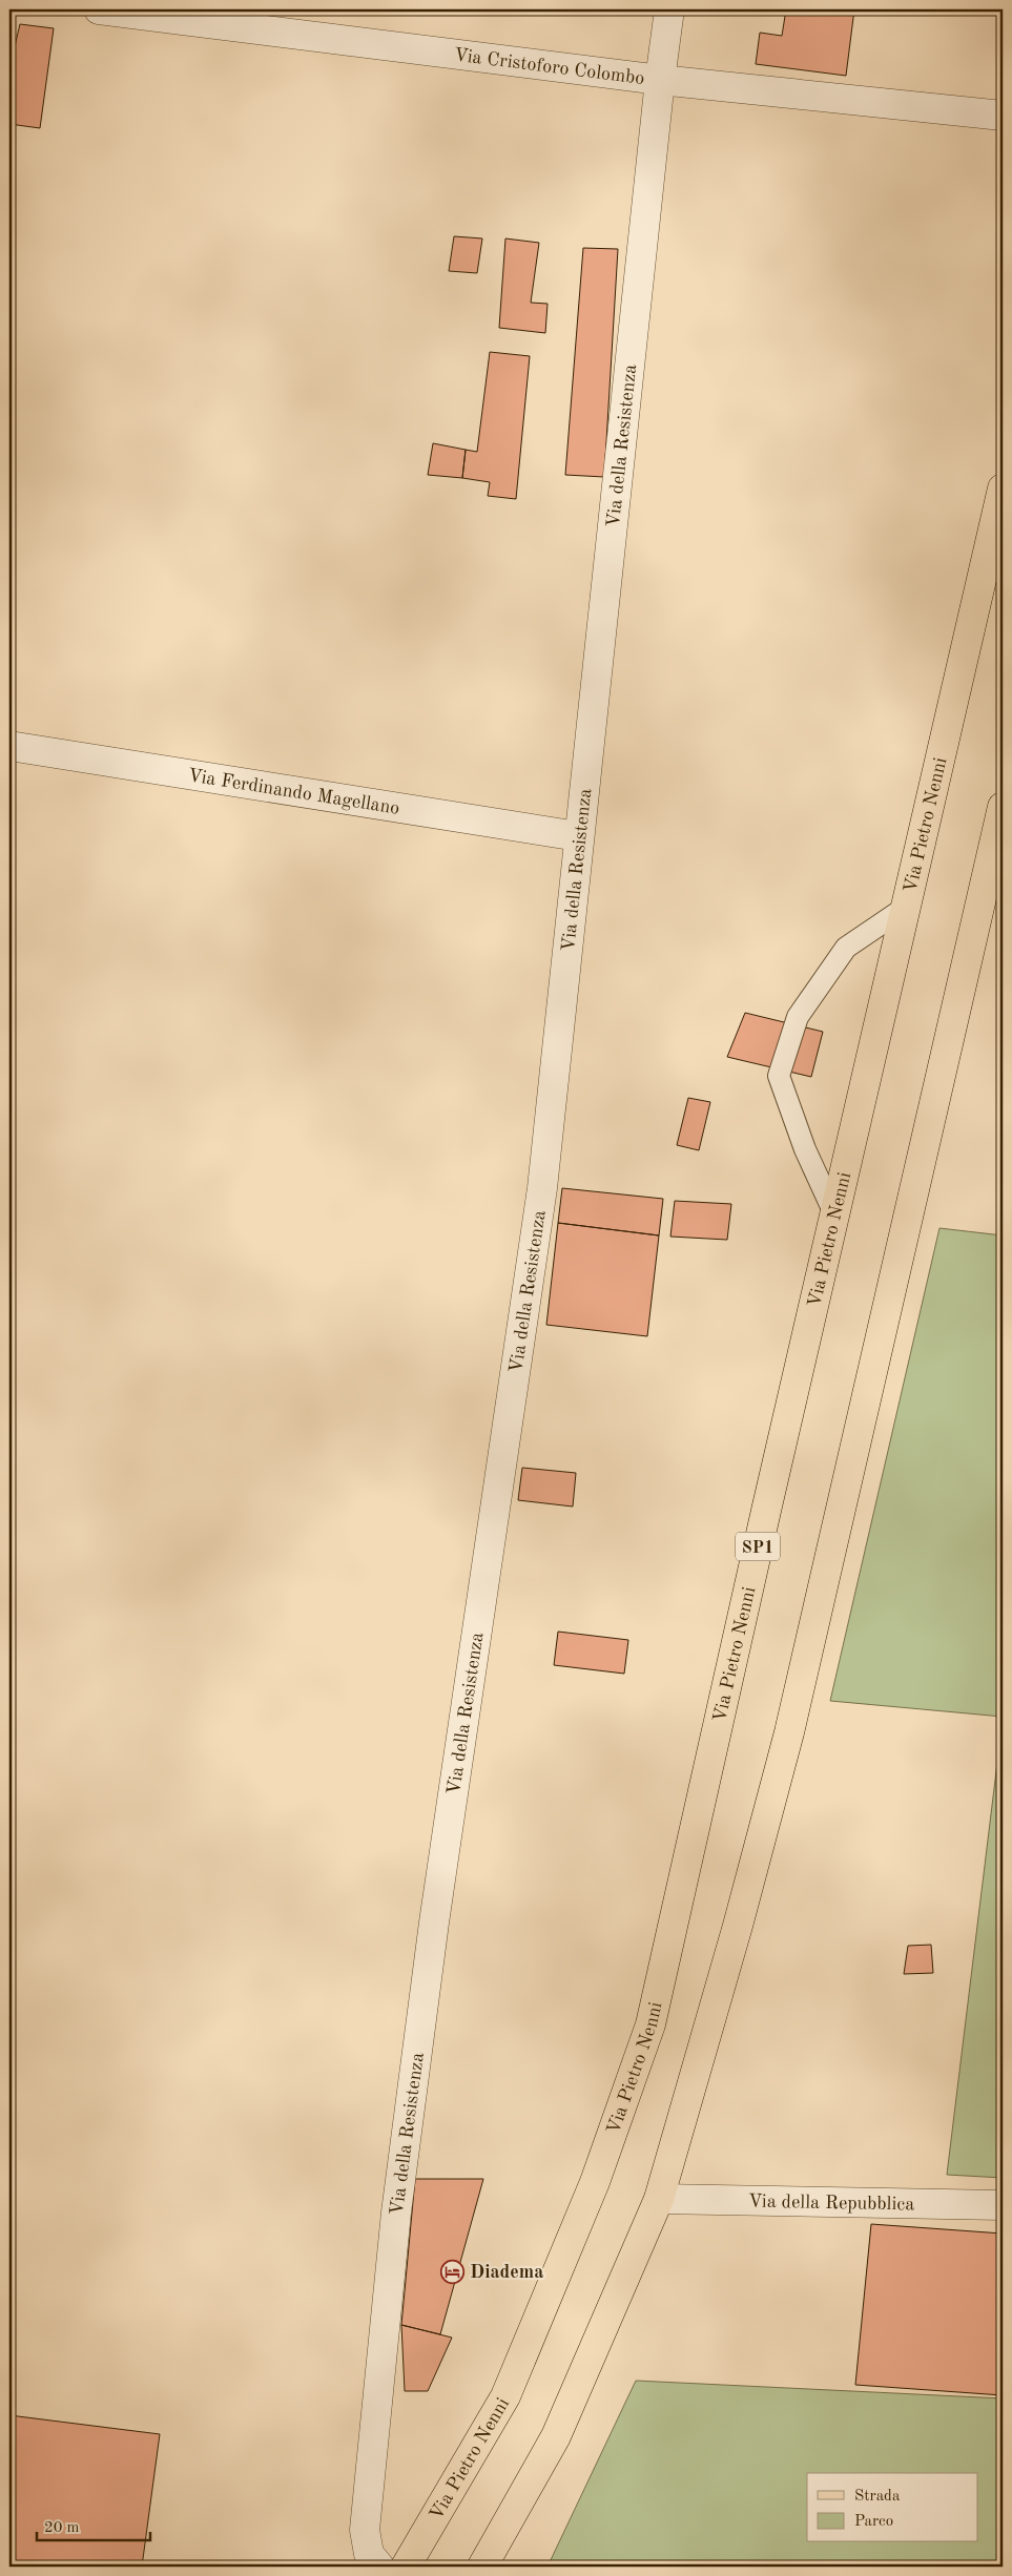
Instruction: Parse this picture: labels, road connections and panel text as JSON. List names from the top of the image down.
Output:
{
  "streets": {
    "main road": ["Via Pietro Nenni", "SP1"],
    "street": [
      "Via Cristoforo Colombo",
      "Via della Resistenza",
      "Via Ferdinando Magellano",
      "Via della Repubblica"
    ]
  },
  "crossings": [
    ["Via Cristoforo Colombo", "Via della Resistenza"],
    ["Via della Resistenza", "Via Ferdinando Magellano"]
  ],
  "places": {
    "hotel": ["Diadema"]
  },
  "legend": ["Strada", "Parco"],
  "scale_bar": "20 m"
}
